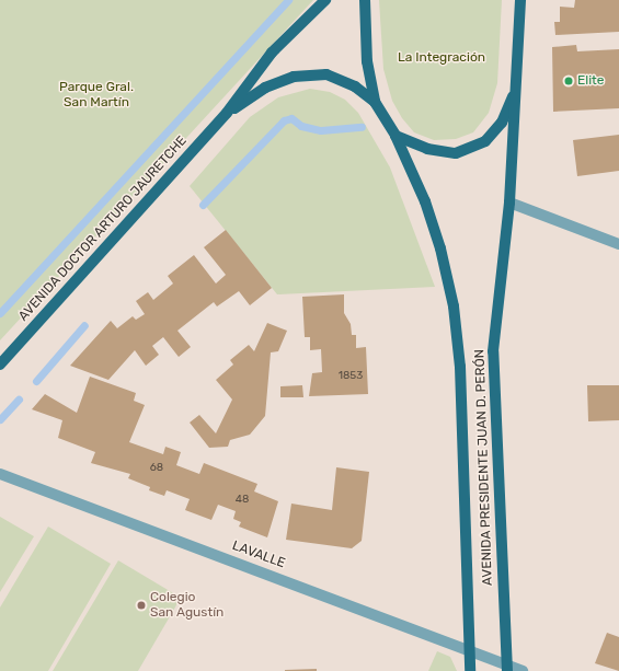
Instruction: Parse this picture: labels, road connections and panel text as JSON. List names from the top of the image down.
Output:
{
  "streets": {
    "main road": ["AVENIDA DOCTOR ARTURO JAURETCHE", "AVENIDA PRESIDENTE JUAN D. PERÓN"],
    "street": ["LAVALLE"]
  },
  "crossings": [
    ["AVENIDA DOCTOR ARTURO JAURETCHE", "AVENIDA PRESIDENTE JUAN D. PERÓN"],
    ["AVENIDA PRESIDENTE JUAN D. PERÓN", "LAVALLE"]
  ],
  "parks": ["La Integración", "Parque Gral. San Martín"],
  "places": ["Elite", "Colegio San Agustín"],
  "house_numbers": ["1853", "68", "48"]
}
